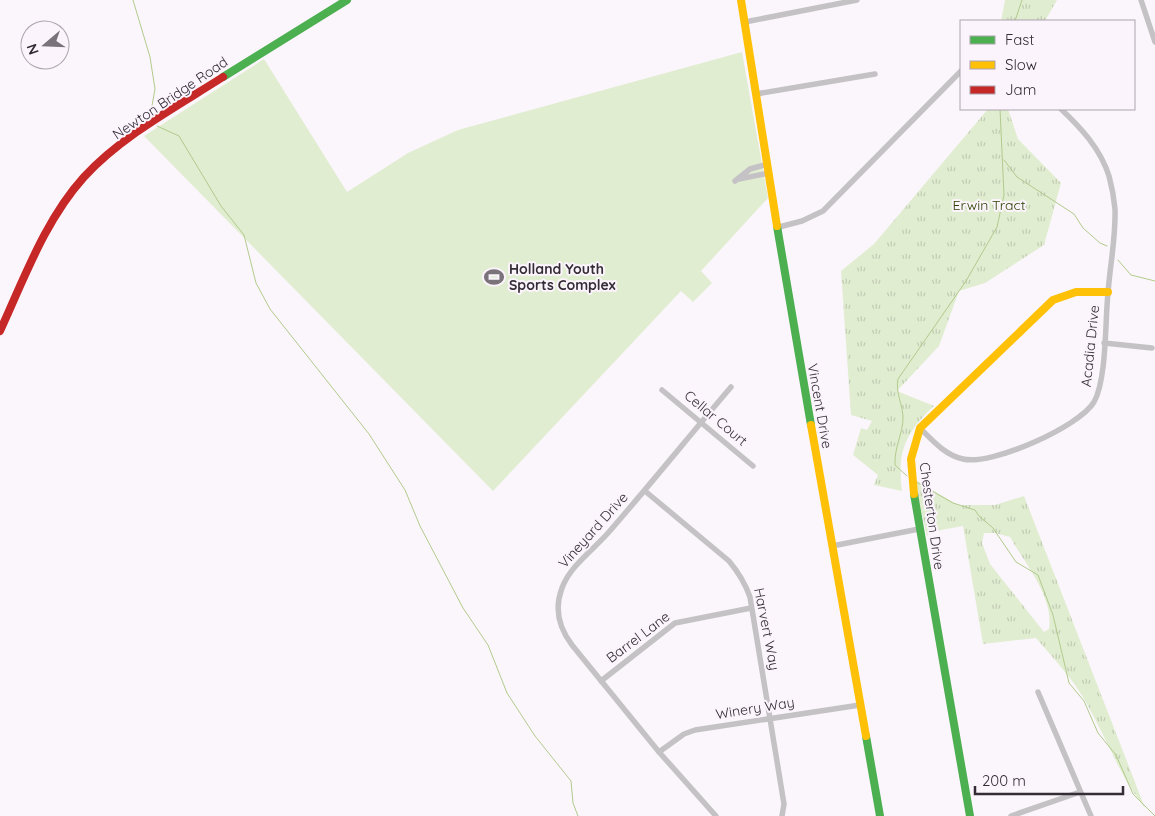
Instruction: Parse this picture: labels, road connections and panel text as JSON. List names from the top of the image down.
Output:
{
  "streets": {
    "street": [
      "Newton Bridge Road",
      "Acadia Drive",
      "Vincent Drive",
      "Cellar Court",
      "Chesterton Drive",
      "Vineyard Drive",
      "Harvert Way",
      "Barrel Lane",
      "Winery Way"
    ]
  },
  "crossings": [
    ["Acadia Drive", "Chesterton Drive"],
    ["Vincent Drive", "Winery Way"],
    ["Cellar Court", "Vineyard Drive"],
    ["Vineyard Drive", "Harvert Way"],
    ["Vineyard Drive", "Barrel Lane"],
    ["Vineyard Drive", "Winery Way"],
    ["Harvert Way", "Barrel Lane"],
    ["Harvert Way", "Winery Way"]
  ],
  "parks": ["Erwin Tract"],
  "places": {
    "sports": ["Holland Youth Sports Complex"]
  },
  "legend": ["Fast", "Slow", "Jam"],
  "scale_bar": "200 m",
  "north": "left"
}
